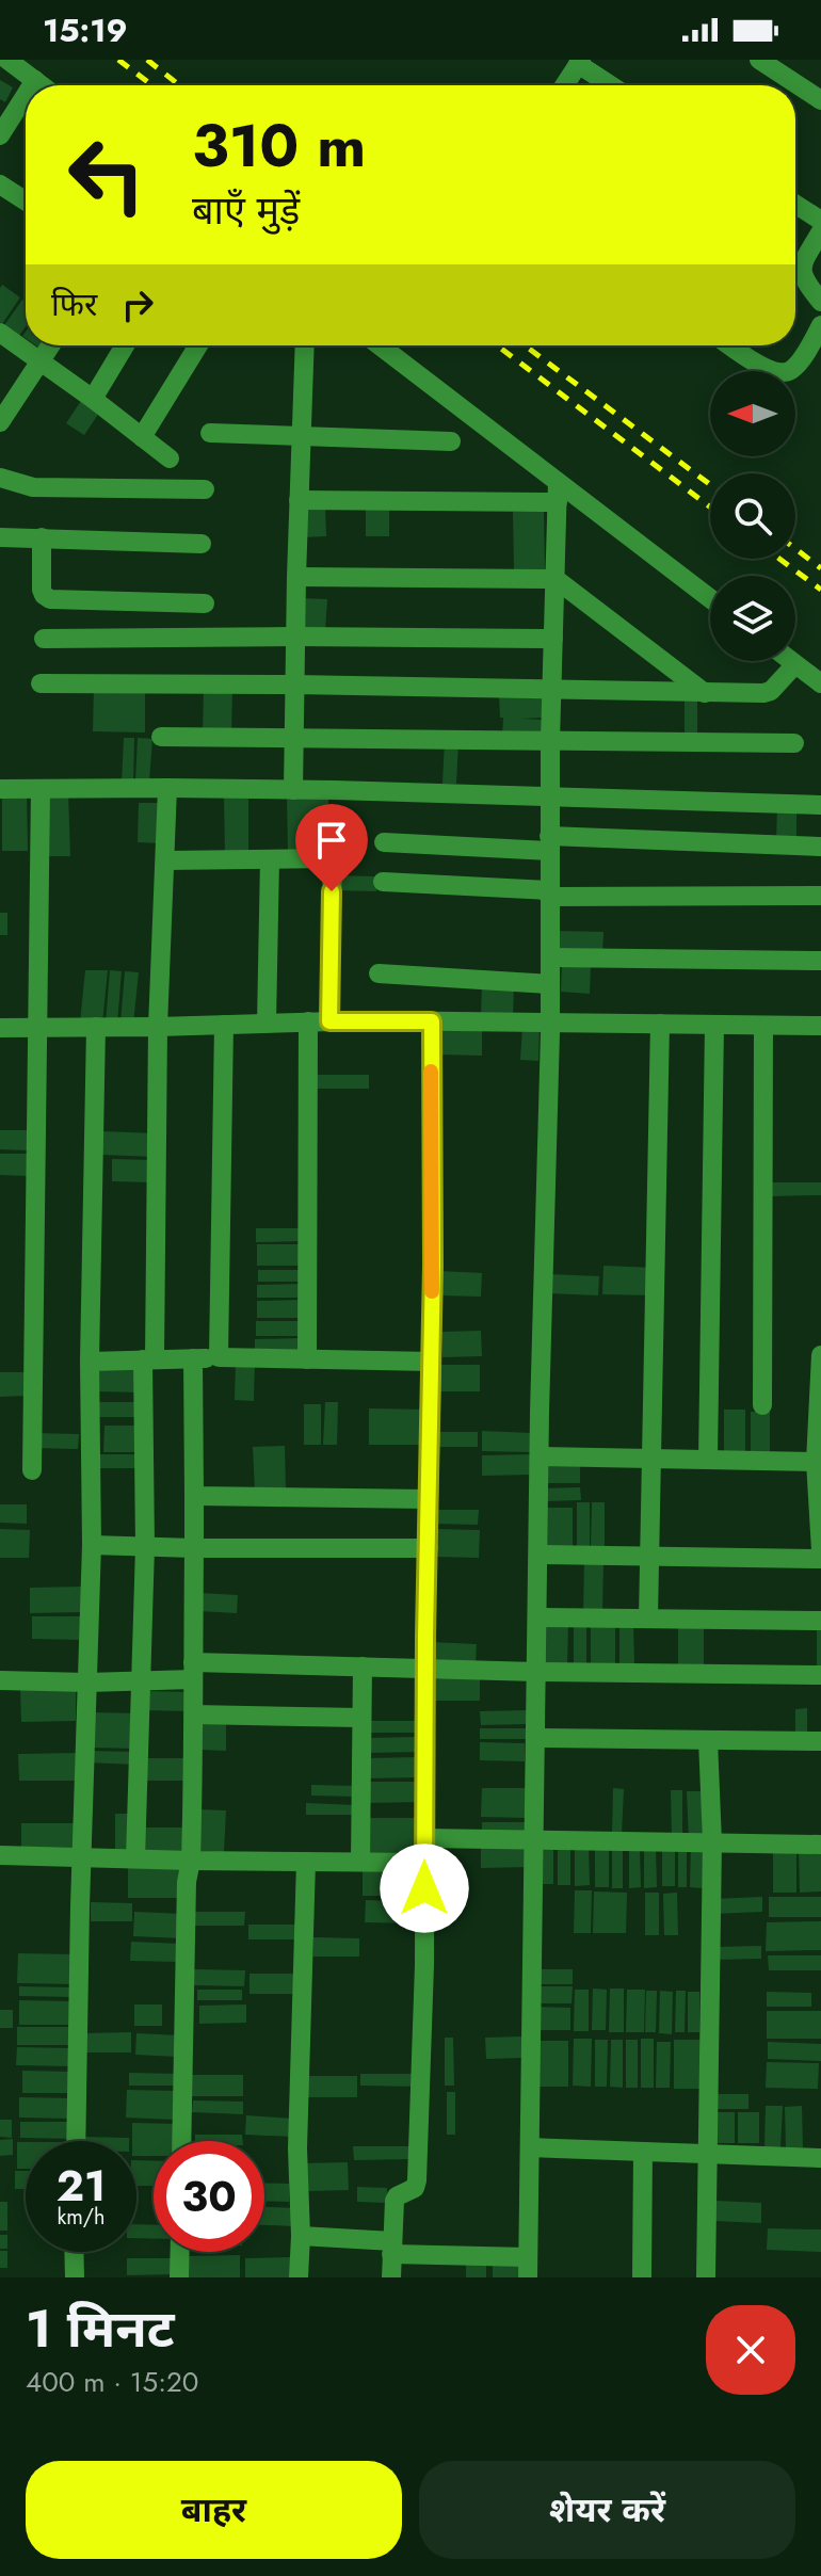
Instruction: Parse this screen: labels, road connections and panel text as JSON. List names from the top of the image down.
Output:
{
  "north": "left",
  "page": {
    "status": "15:19",
    "turn": ["310 m", "बाएँ मुड़ें"],
    "then": "फिर",
    "speed": "21 km/h",
    "limit": "30",
    "heading": ["1 मिनट", "400 m · 15:20"],
    "buttons": ["बाहर", "शेयर करें"]
  }
}
